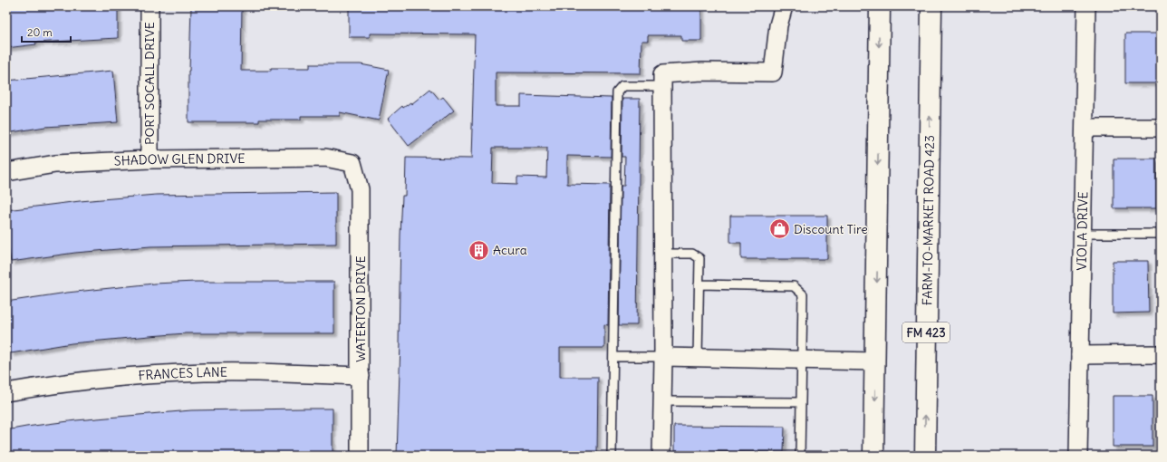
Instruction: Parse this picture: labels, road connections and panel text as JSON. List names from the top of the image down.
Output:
{
  "streets": {
    "main road": ["FARM-TO-MARKET ROAD 423", "FM 423"],
    "street": [
      "PORT SOCALL DRIVE",
      "SHADOW GLEN DRIVE",
      "VIOLA DRIVE",
      "WATERTON DRIVE",
      "FRANCES LANE"
    ]
  },
  "crossings": [
    ["PORT SOCALL DRIVE", "SHADOW GLEN DRIVE"],
    ["SHADOW GLEN DRIVE", "WATERTON DRIVE"],
    ["WATERTON DRIVE", "FRANCES LANE"]
  ],
  "places": {
    "shop": ["Discount Tire"],
    "building": ["Acura"]
  },
  "scale_bar": "20 m"
}
